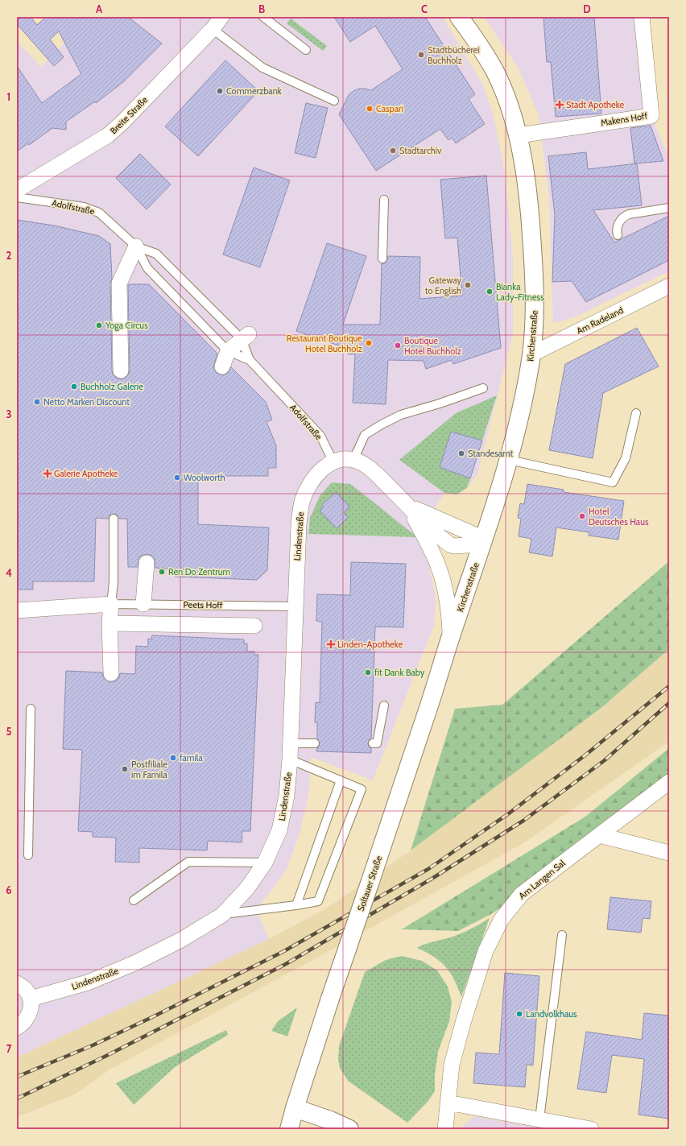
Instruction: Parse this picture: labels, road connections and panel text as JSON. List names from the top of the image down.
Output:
{
  "streets": {
    "main road": ["Kirchenstraße", "Soltauer Straße"],
    "street": [
      "Breite Straße",
      "Makens Hoff",
      "Am Radeland",
      "Lindenstraße",
      "Peets Hoff",
      "Am Langen Sal"
    ],
    "lane": ["Adolfstraße"]
  },
  "crossings": [
    ["Makens Hoff", "Kirchenstraße"],
    ["Adolfstraße", "Lindenstraße"],
    ["Am Radeland", "Kirchenstraße"],
    ["Kirchenstraße", "Soltauer Straße"],
    ["Lindenstraße", "Peets Hoff"]
  ],
  "places": {
    "other": [
      "Stadtbücherei Buchholz",
      "Commerzbank",
      "Caspari",
      "Stadtarchiv",
      "Gateway to English",
      "Bianka Lady-Fitness",
      "Yoga Circus",
      "Restaurant Boutique Hotel Buchholz",
      "Boutique Hotel Buchholz",
      "Buchholz Galerie",
      "Netto Marken Discount",
      "Standesamt",
      "Woolworth",
      "Hotel Deutsches Haus",
      "Ren Do Zentrum",
      "fit Dank Baby",
      "famila",
      "Postfiliale im Famila",
      "Landvolkhaus"
    ],
    "health": ["Stadt Apotheke", "Galerie Apotheke", "Linden-Apotheke"]
  },
  "grid": {
    "columns": [
      "A",
      "B",
      "C",
      "D"
    ],
    "rows": [
      "1",
      "2",
      "3",
      "4",
      "5",
      "6",
      "7"
    ]
  }
}
